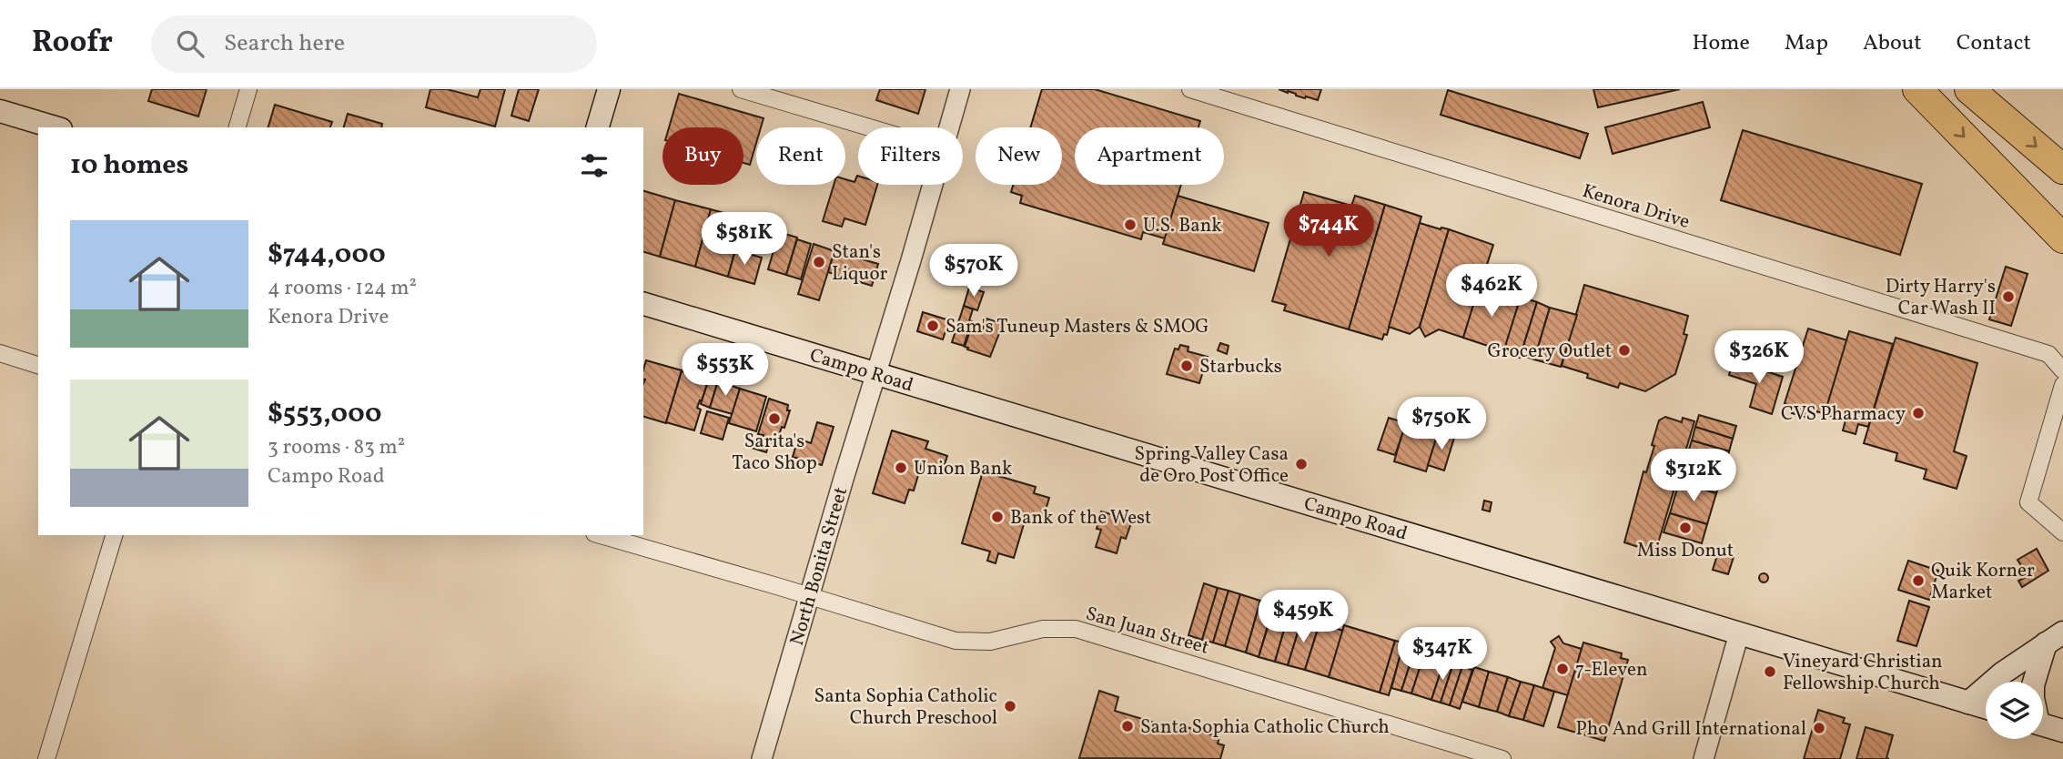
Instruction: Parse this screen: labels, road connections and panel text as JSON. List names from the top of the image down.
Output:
{
  "streets": {
    "main road": ["Campo Road"],
    "street": ["Kenora Drive", "North Bonita Street", "San Juan Street"]
  },
  "crossings": [
    ["Campo Road", "North Bonita Street"],
    ["North Bonita Street", "San Juan Street"]
  ],
  "places": [
    "U.S. Bank",
    "Stan's Liquor",
    "Dirty Harry's Car Wash II",
    "Sam's Tuneup Masters & SMOG",
    "Grocery Outlet",
    "Starbucks",
    "CVS Pharmacy",
    "Sarita's Taco Shop",
    "Spring Valley Casa de Oro Post Office",
    "Union Bank",
    "Bank of the West",
    "Miss Donut",
    "Quik Korner Market",
    "7-Eleven",
    "Vineyard Christian Fellowship Church",
    "Santa Sophia Catholic Church Preschool",
    "Santa Sophia Catholic Church",
    "Pho And Grill International"
  ],
  "page": {
    "header": "Roofr",
    "search": "Search here",
    "nav": [
      "Home",
      "Map",
      "About",
      "Contact"
    ],
    "chip": [
      "Buy",
      "Rent",
      "Filters",
      "New",
      "Apartment"
    ],
    "heading": "10 homes",
    "price": [
      "$744K",
      "$581K",
      "$570K",
      "$462K",
      "$326K",
      "$553K",
      "$750K",
      "$312K",
      "$459K",
      "$347K"
    ],
    "list": [
      {
        "name": "$744,000",
        "note": "4 rooms · 124 m² · Kenora Drive"
      },
      {
        "name": "$553,000",
        "note": "3 rooms · 83 m² · Campo Road"
      }
    ]
  }
}
